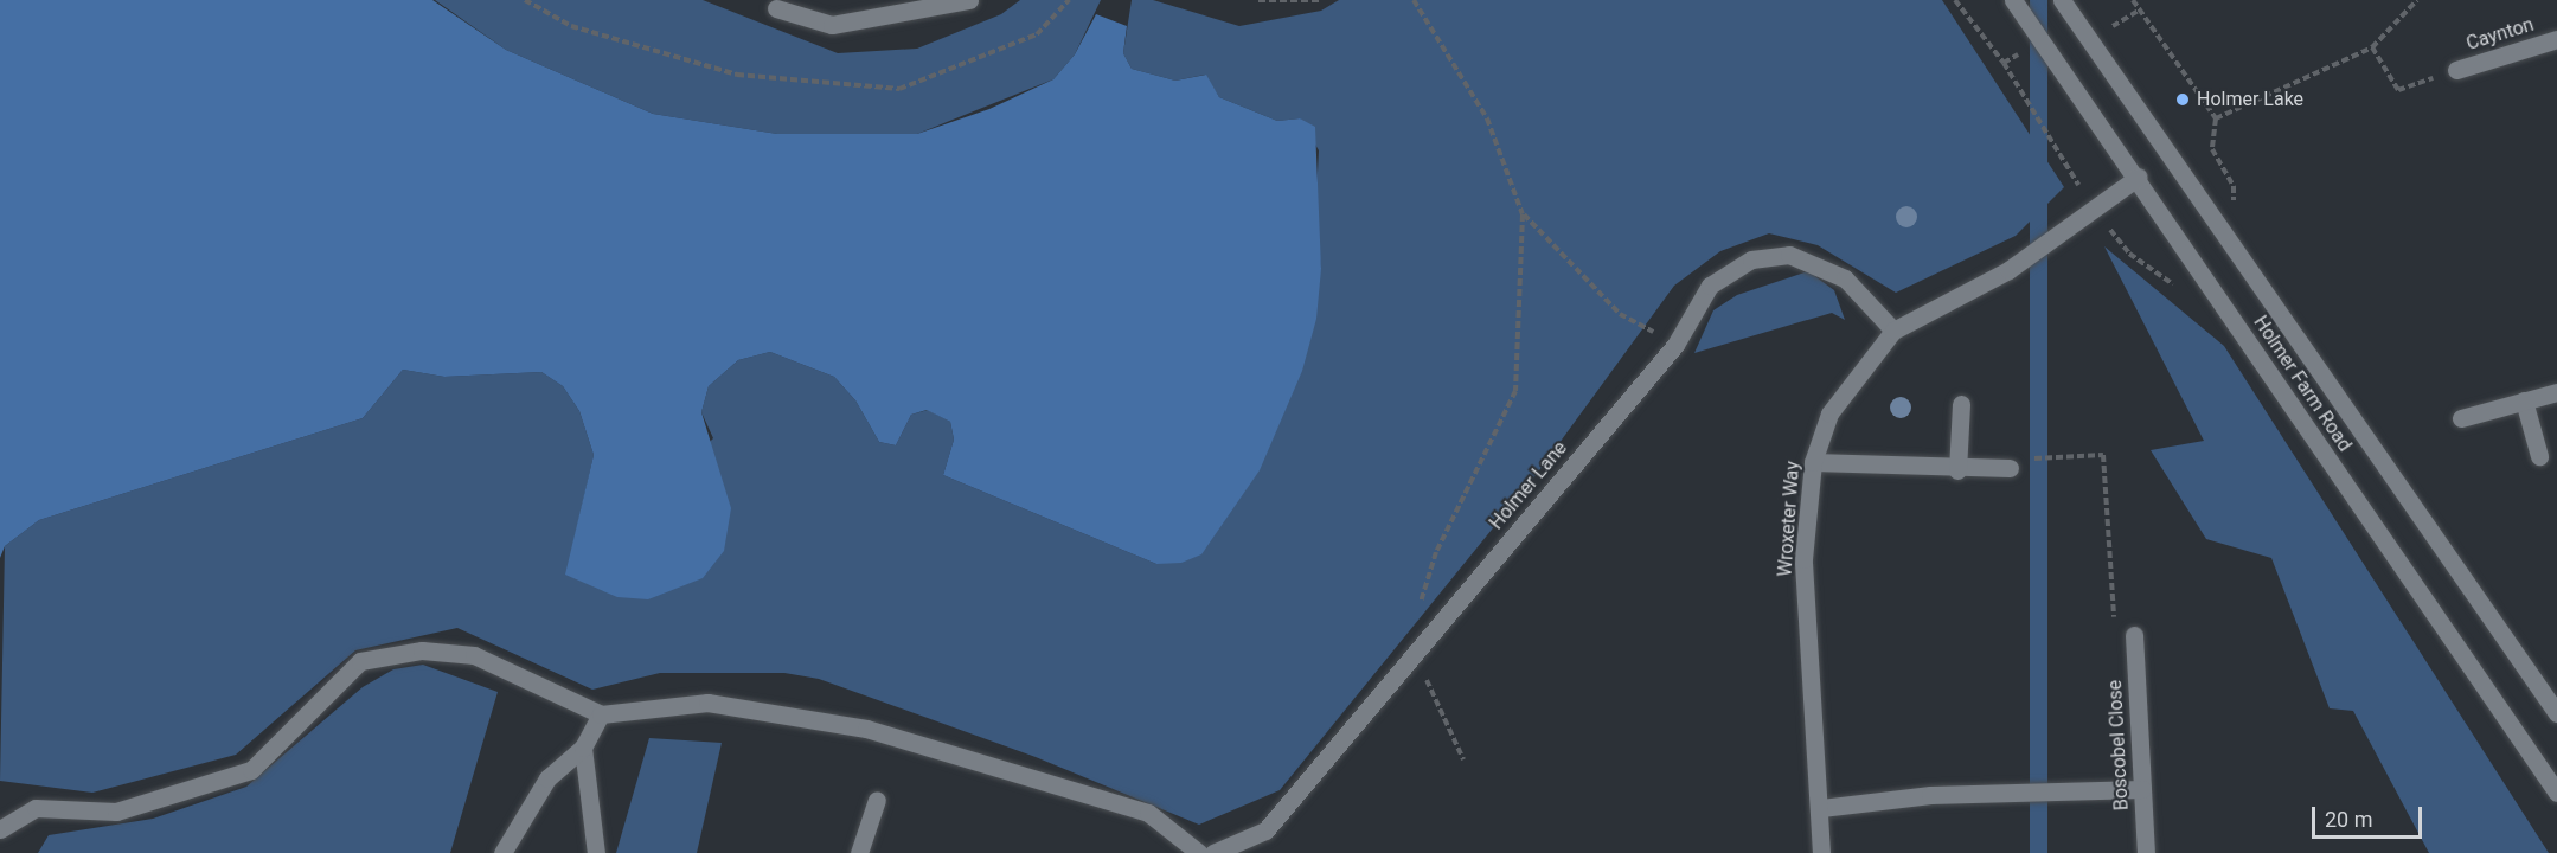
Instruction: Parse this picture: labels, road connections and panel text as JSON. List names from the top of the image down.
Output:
{
  "streets": {
    "street": [
      "Caynton",
      "Holmer Farm Road",
      "Holmer Lane",
      "Wroxeter Way",
      "Boscobel Close"
    ]
  },
  "crossings": [
    ["Holmer Farm Road", "Wroxeter Way"],
    ["Holmer Lane", "Wroxeter Way"]
  ],
  "places": ["Holmer Lake"],
  "scale_bar": "20 m"
}
